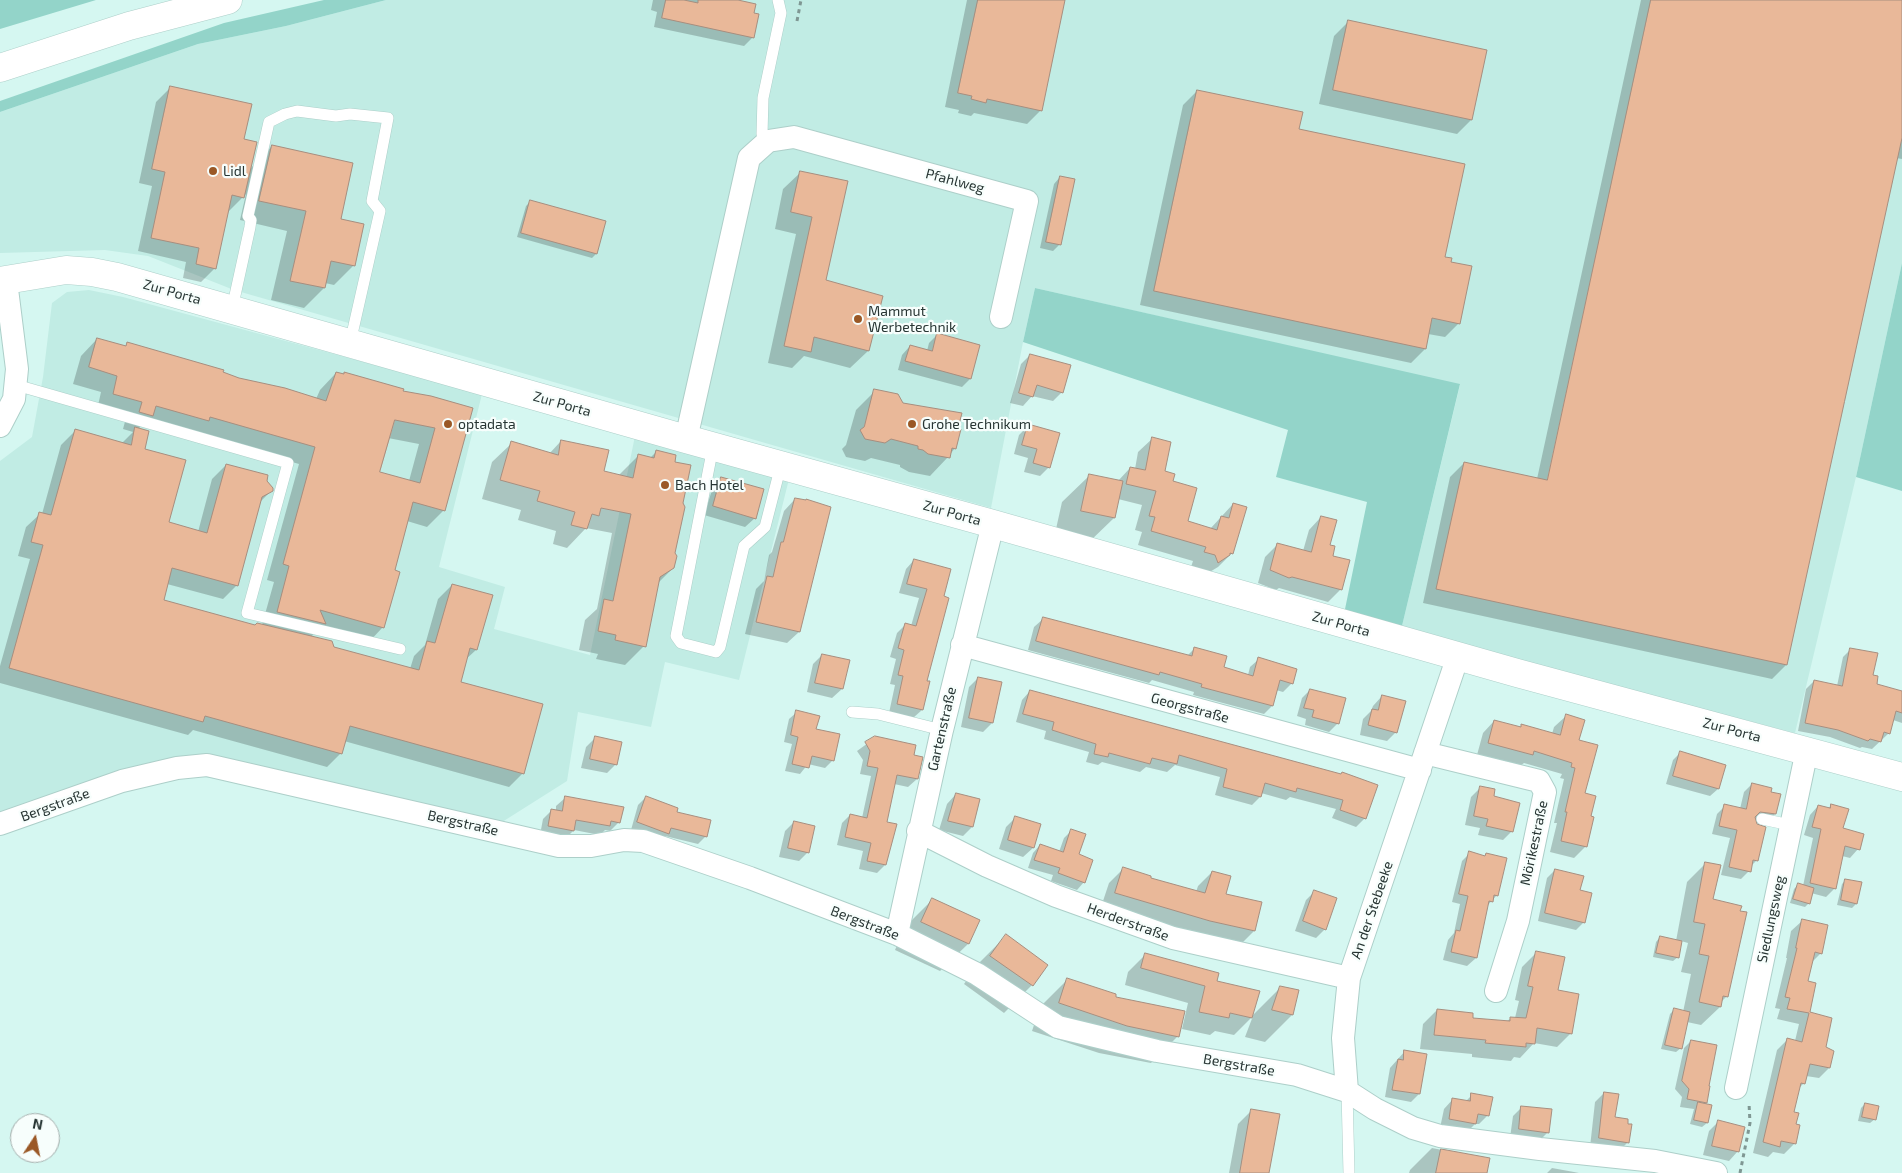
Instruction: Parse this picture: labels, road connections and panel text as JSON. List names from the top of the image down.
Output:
{
  "streets": {
    "main road": ["Zur Porta"],
    "street": [
      "Pfahlweg",
      "Georgstraße",
      "Gartenstraße",
      "Bergstraße",
      "Mörikestraße",
      "An der Stebeeke",
      "Siedlungsweg",
      "Herderstraße"
    ]
  },
  "crossings": [
    ["Zur Porta", "Gartenstraße"],
    ["Zur Porta", "An der Stebeeke"],
    ["Zur Porta", "Siedlungsweg"],
    ["Georgstraße", "Gartenstraße"],
    ["Georgstraße", "Mörikestraße"],
    ["Georgstraße", "An der Stebeeke"],
    ["Gartenstraße", "Bergstraße"],
    ["Gartenstraße", "Herderstraße"],
    ["Bergstraße", "An der Stebeeke"],
    ["Mörikestraße", "An der Stebeeke"],
    ["An der Stebeeke", "Herderstraße"]
  ],
  "places": [
    "Lidl",
    "Mammut Werbetechnik",
    "optadata",
    "Grohe Technikum",
    "Bach Hotel"
  ],
  "north": "top"
}
